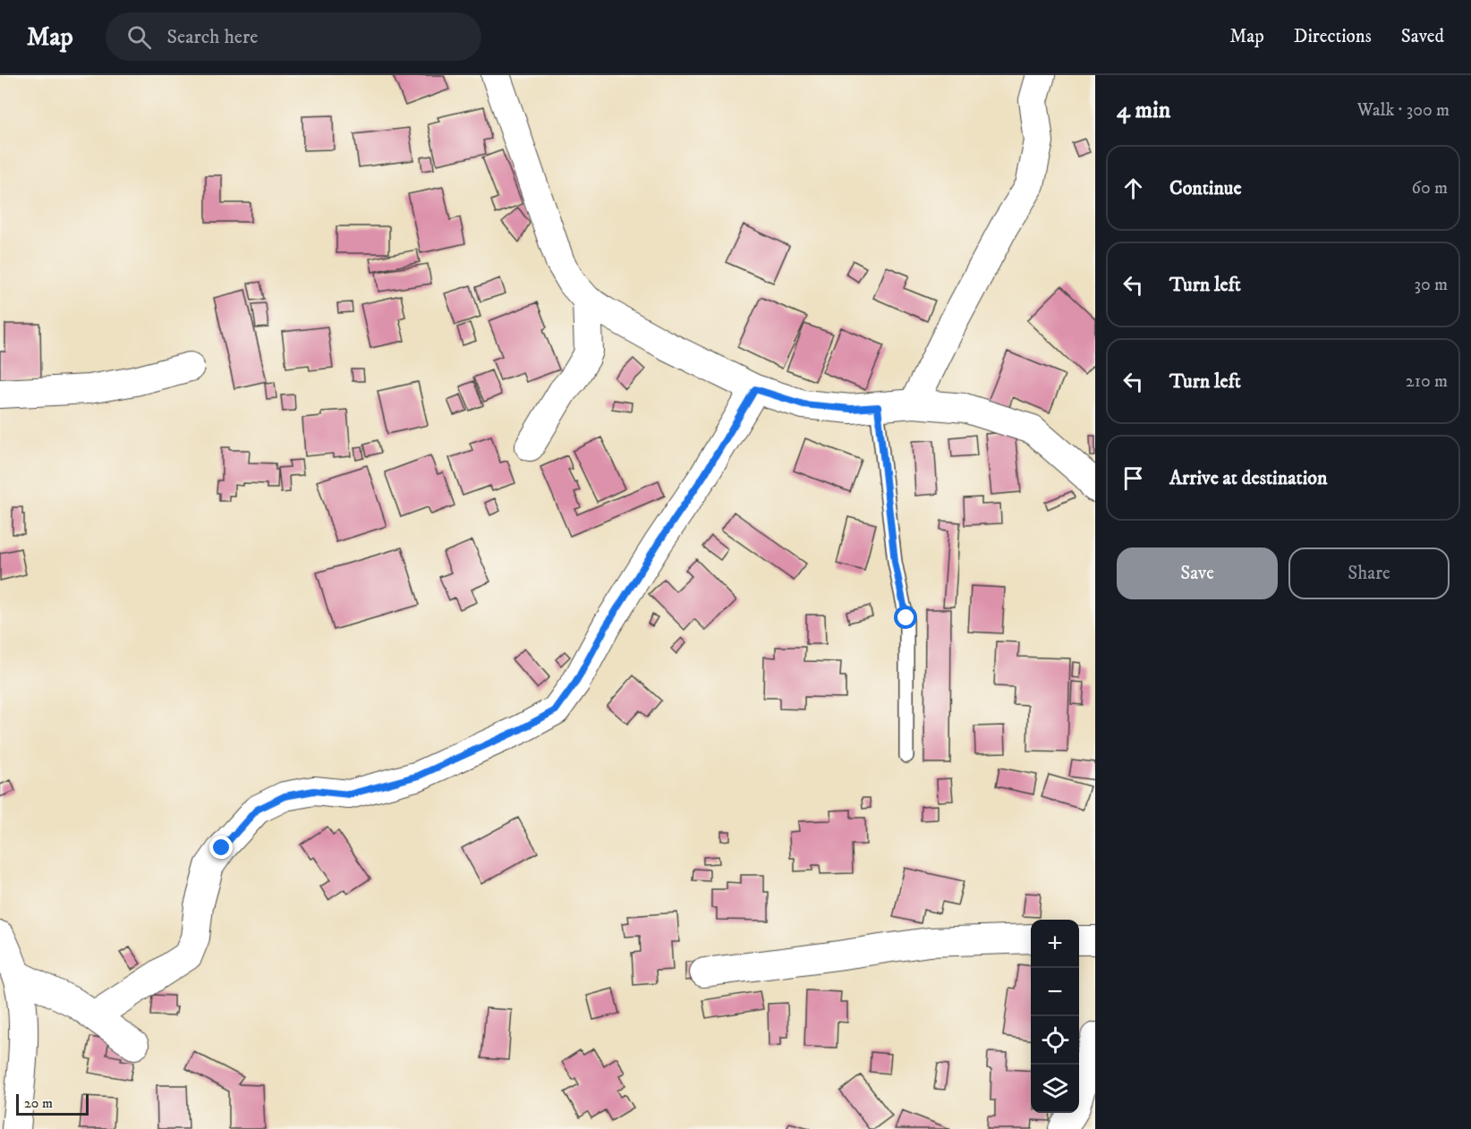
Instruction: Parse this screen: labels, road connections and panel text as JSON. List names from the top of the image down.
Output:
{
  "scale_bar": "20 m",
  "page": {
    "header": "Map",
    "search": "Search here",
    "nav": ["Map", "Directions", "Saved"],
    "heading": ["4 min", "Walk · 300 m"],
    "list": [
      ["Continue", "60 m"],
      ["Turn left", "30 m"],
      ["Turn left", "210 m"],
      "Arrive at destination"
    ],
    "buttons": ["Save", "Share"],
    "map_buttons": ["+", "−"],
    "scale": "20 m"
  }
}
